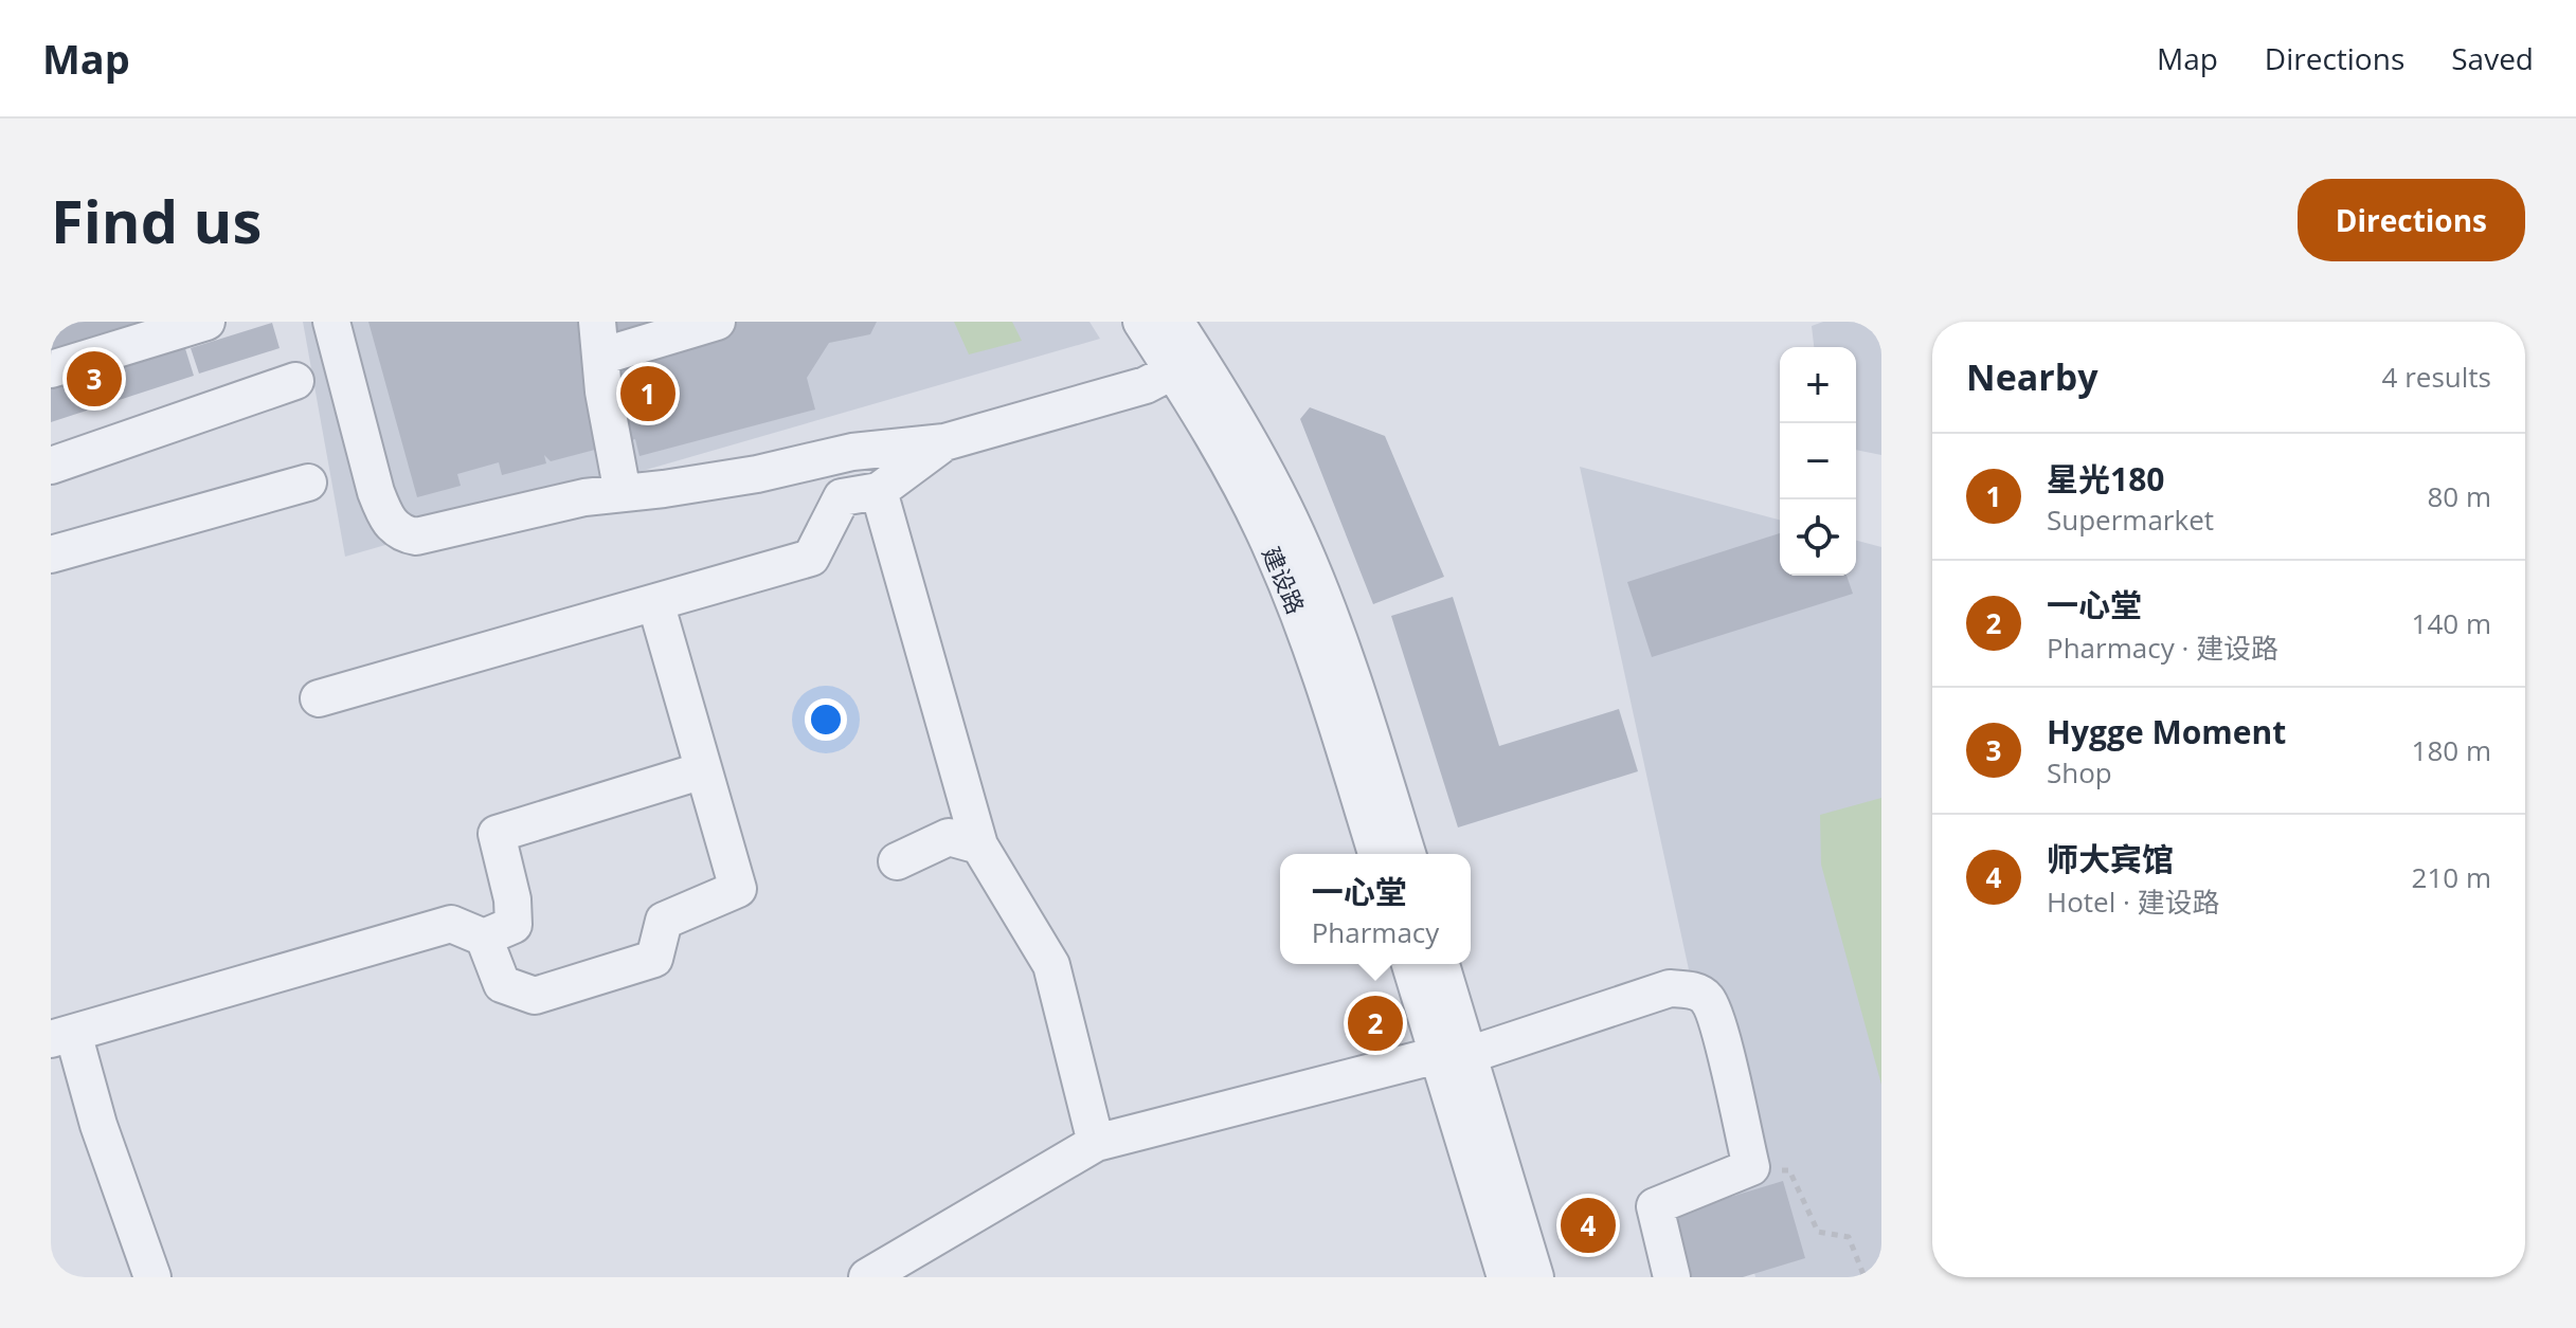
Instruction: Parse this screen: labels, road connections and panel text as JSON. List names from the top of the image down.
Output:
{
  "streets": {
    "street": ["建设路"]
  },
  "page": {
    "header": "Map",
    "nav": ["Map", "Directions", "Saved"],
    "buttons": "Directions",
    "title": "Find us",
    "heading": ["Nearby", "4 results"],
    "map_buttons": ["+", "−"],
    "pins": [
      "3",
      "1",
      "2",
      "4"
    ],
    "list": [
      {
        "mark": "1",
        "name": "星光180",
        "note": "Supermarket",
        "value": "80 m"
      },
      {
        "mark": "2",
        "name": "一心堂",
        "note": "Pharmacy · 建设路",
        "value": "140 m"
      },
      {
        "mark": "3",
        "name": "Hygge Moment",
        "note": "Shop",
        "value": "180 m"
      },
      {
        "mark": "4",
        "name": "师大宾馆",
        "note": "Hotel · 建设路",
        "value": "210 m"
      }
    ],
    "popup": ["一心堂", "Pharmacy"]
  }
}
